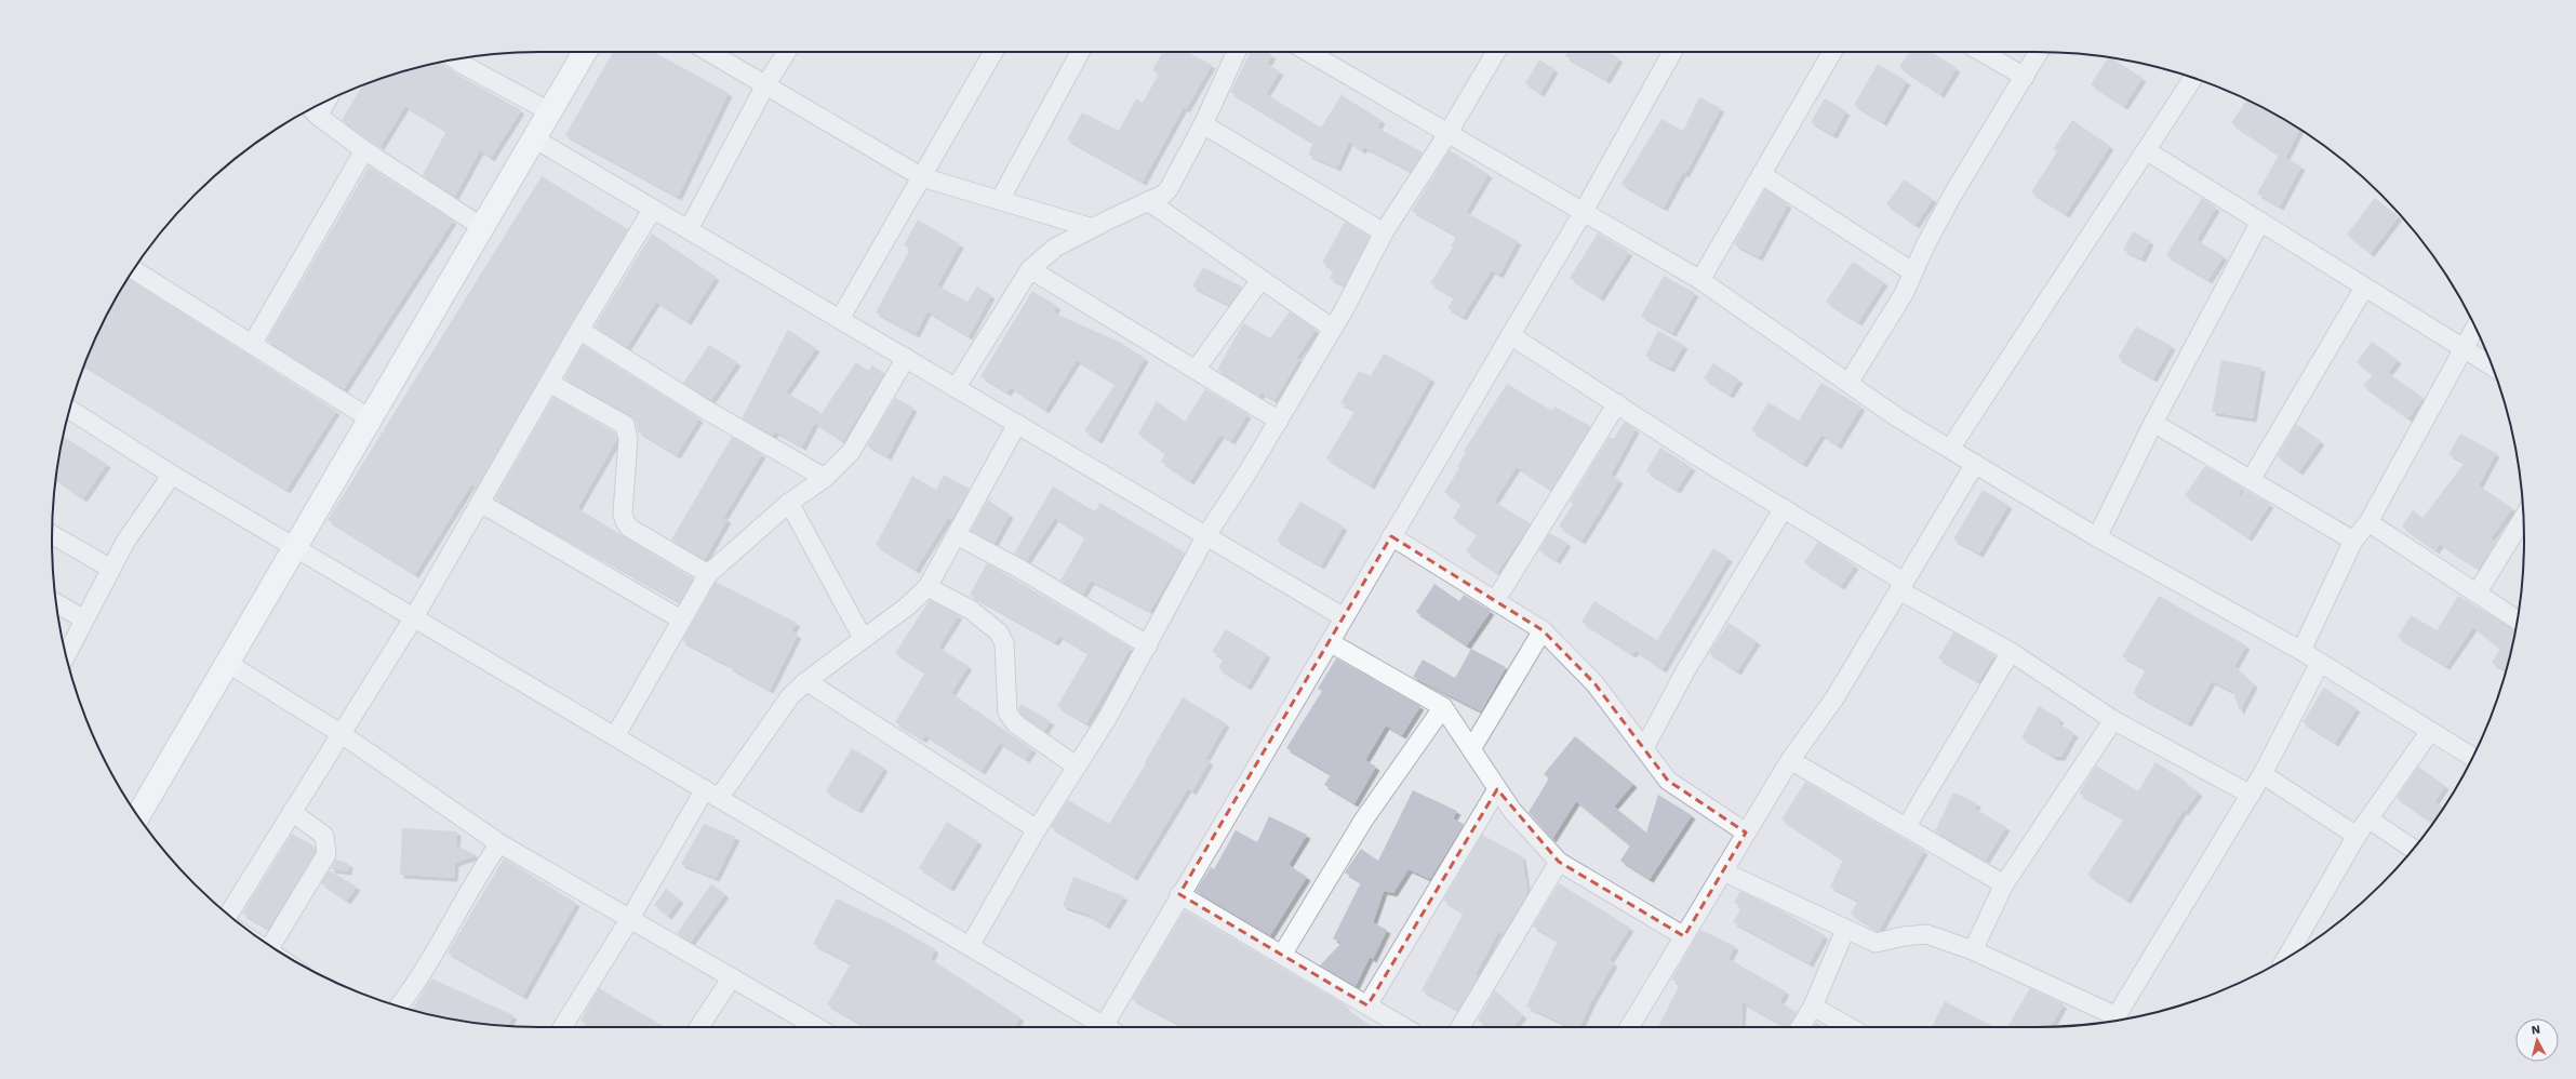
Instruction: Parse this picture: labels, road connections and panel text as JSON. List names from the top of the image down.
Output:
{
  "north": "top"
}
